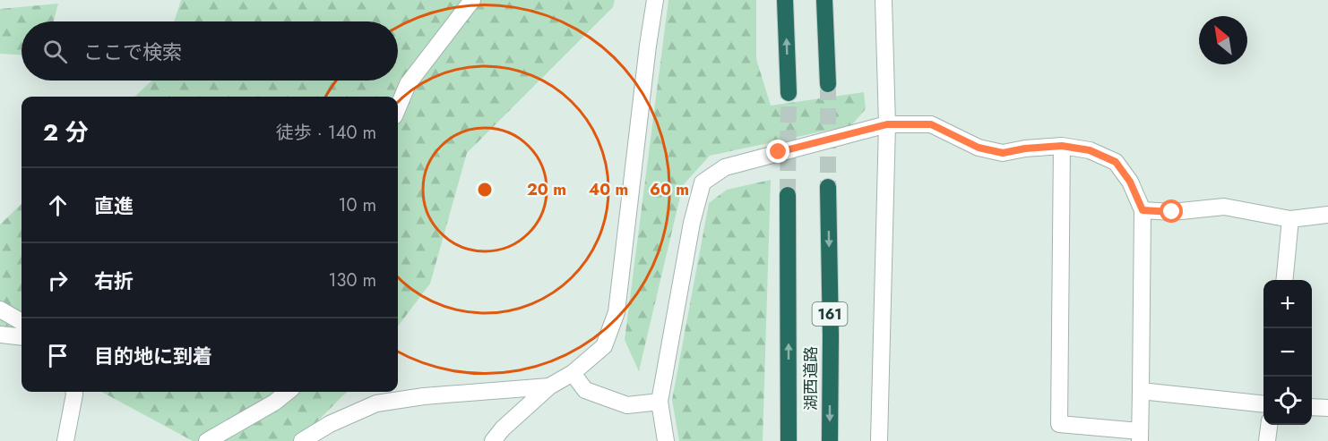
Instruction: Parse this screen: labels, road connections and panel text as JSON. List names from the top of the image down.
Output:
{
  "streets": {
    "highway": ["161", "湖西道路"]
  },
  "north": "top left",
  "page": {
    "search": "ここで検索",
    "heading": ["2 分", "徒歩 · 140 m"],
    "list": [
      ["直進", "10 m"],
      ["右折", "130 m"],
      "目的地に到着"
    ],
    "map_buttons": ["+", "−"]
  },
  "rings": ["20 m", "40 m", "60 m"]
}
